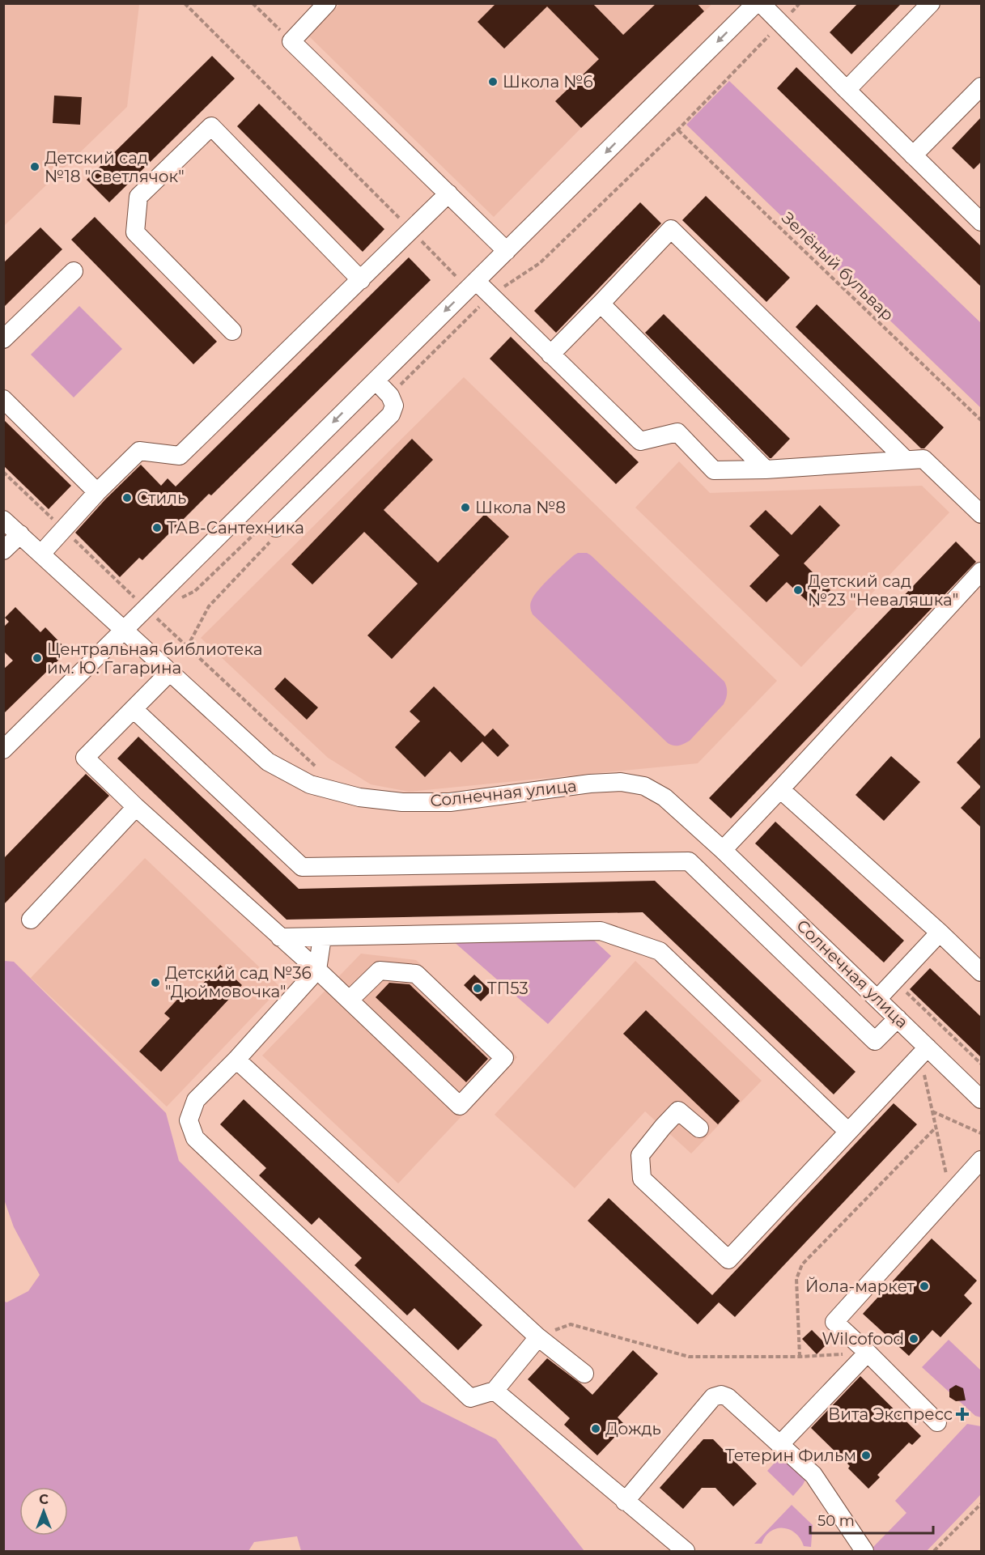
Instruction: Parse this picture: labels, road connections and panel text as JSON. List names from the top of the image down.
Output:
{
  "streets": {
    "street": ["Солнечная улица"],
    "path": ["Зелёный бульвар"]
  },
  "places": {
    "other": [
      "Школа №6",
      "Детский сад №18 \"Светлячок\"",
      "Стиль",
      "Школа №8",
      "ТАВ-Сантехника",
      "Детский сад №23 \"Неваляшка\"",
      "Центральная библиотека им. Ю. Гагарина",
      "Детский сад №36 \"Дюймовочка\"",
      "ТП53",
      "Йола-маркет",
      "Wilcofood",
      "Дождь",
      "Тетерин Фильм"
    ],
    "health": ["Вита Экспресс"]
  },
  "scale_bar": "50 m",
  "north": "top"
}
